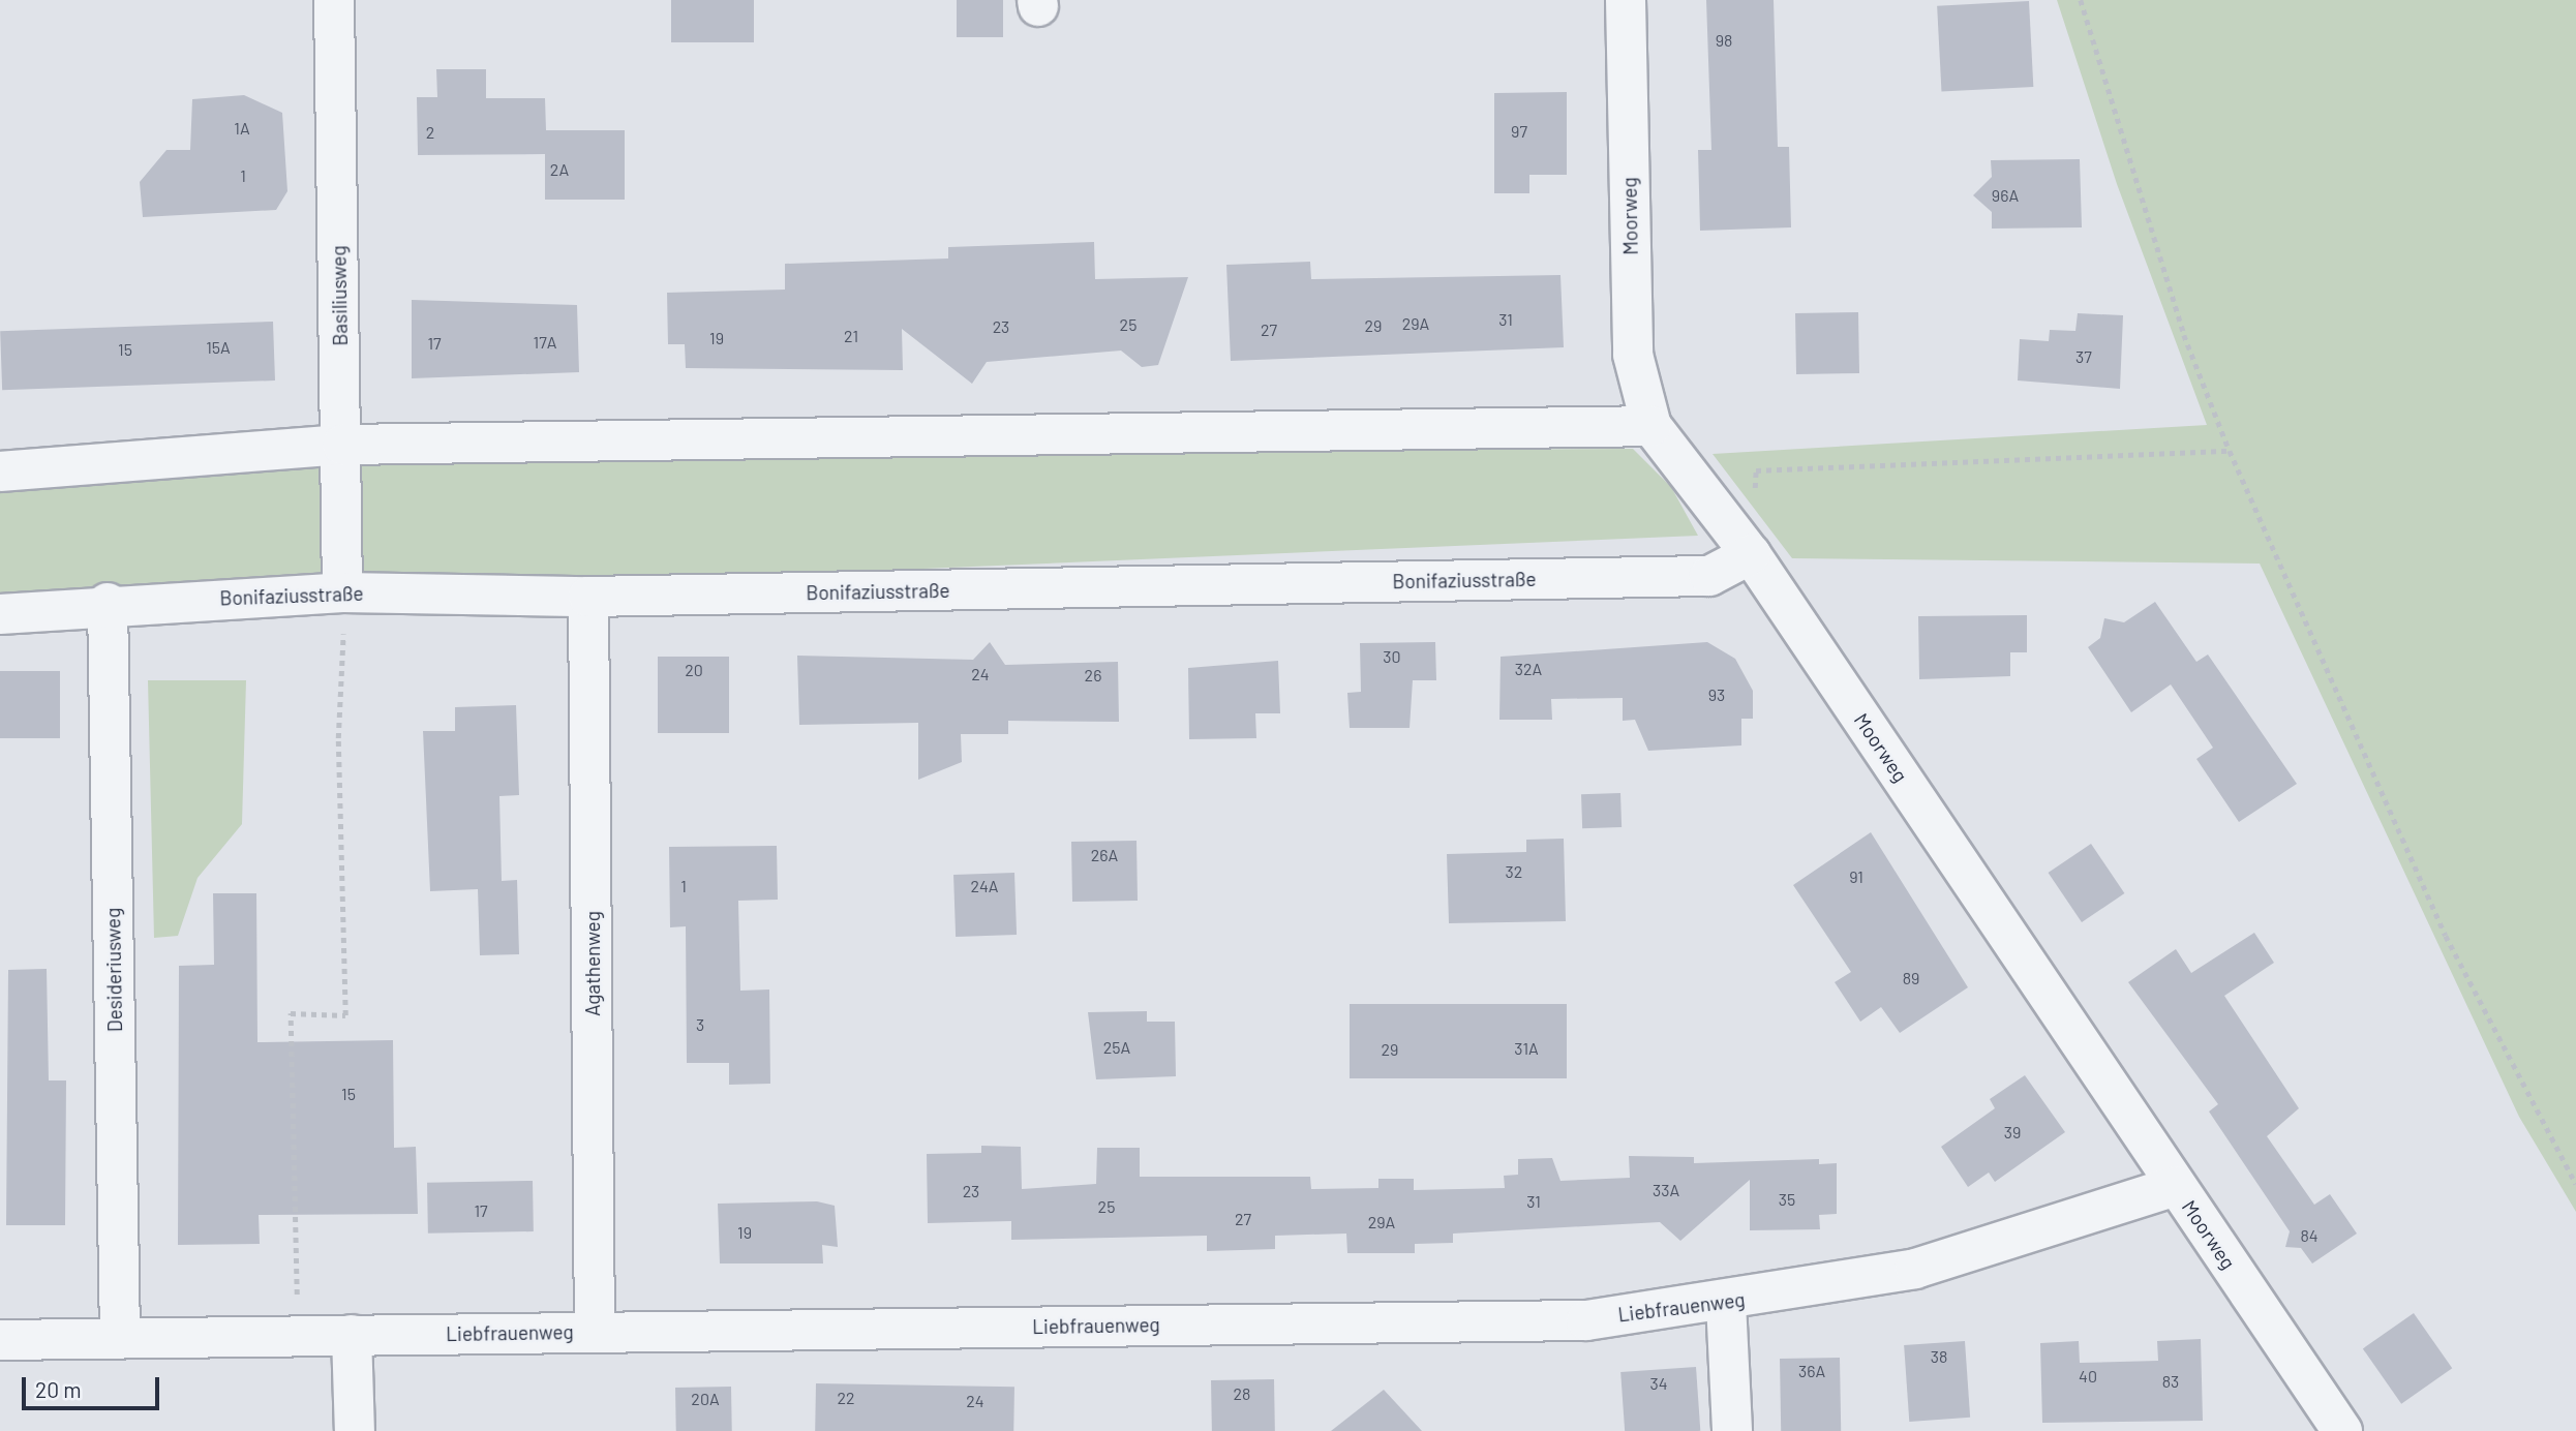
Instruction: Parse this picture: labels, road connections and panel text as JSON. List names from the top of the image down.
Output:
{
  "streets": {
    "street": [
      "Moorweg",
      "Basiliusweg",
      "Bonifaziusstraße",
      "Agathenweg",
      "Desideriusweg",
      "Liebfrauenweg"
    ]
  },
  "crossings": [
    ["Moorweg", "Bonifaziusstraße"],
    ["Moorweg", "Liebfrauenweg"],
    ["Basiliusweg", "Bonifaziusstraße"],
    ["Bonifaziusstraße", "Agathenweg"],
    ["Bonifaziusstraße", "Desideriusweg"],
    ["Agathenweg", "Liebfrauenweg"],
    ["Desideriusweg", "Liebfrauenweg"]
  ],
  "house_numbers": [
    "98",
    "1A",
    "97",
    "2",
    "2A",
    "1",
    "96A",
    "31",
    "29A",
    "25",
    "29",
    "23",
    "27",
    "21",
    "19",
    "17A",
    "17",
    "15A",
    "15",
    "37",
    "30",
    "32A",
    "20",
    "24",
    "26",
    "93",
    "26A",
    "32",
    "91",
    "1",
    "24A",
    "89",
    "3",
    "25A",
    "31A",
    "29",
    "15",
    "39",
    "33A",
    "23",
    "35",
    "31",
    "25",
    "17",
    "27",
    "29A",
    "19",
    "84",
    "38",
    "36A",
    "40",
    "83",
    "34",
    "28",
    "22",
    "20A",
    "24"
  ],
  "scale_bar": "20 m"
}
